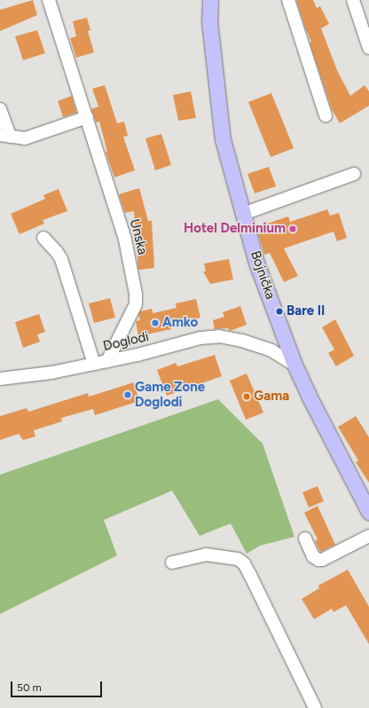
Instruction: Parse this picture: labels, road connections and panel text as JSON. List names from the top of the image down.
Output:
{
  "streets": {
    "main road": ["Bojnička"],
    "street": ["Unska", "Doglodi"]
  },
  "crossings": [
    ["Unska", "Doglodi"],
    ["Bojnička", "Doglodi"]
  ],
  "places": [
    "Hotel Delminium",
    "Bare II",
    "Amko",
    "Game Zone Doglodi",
    "Gama"
  ],
  "scale_bar": "50 m"
}
